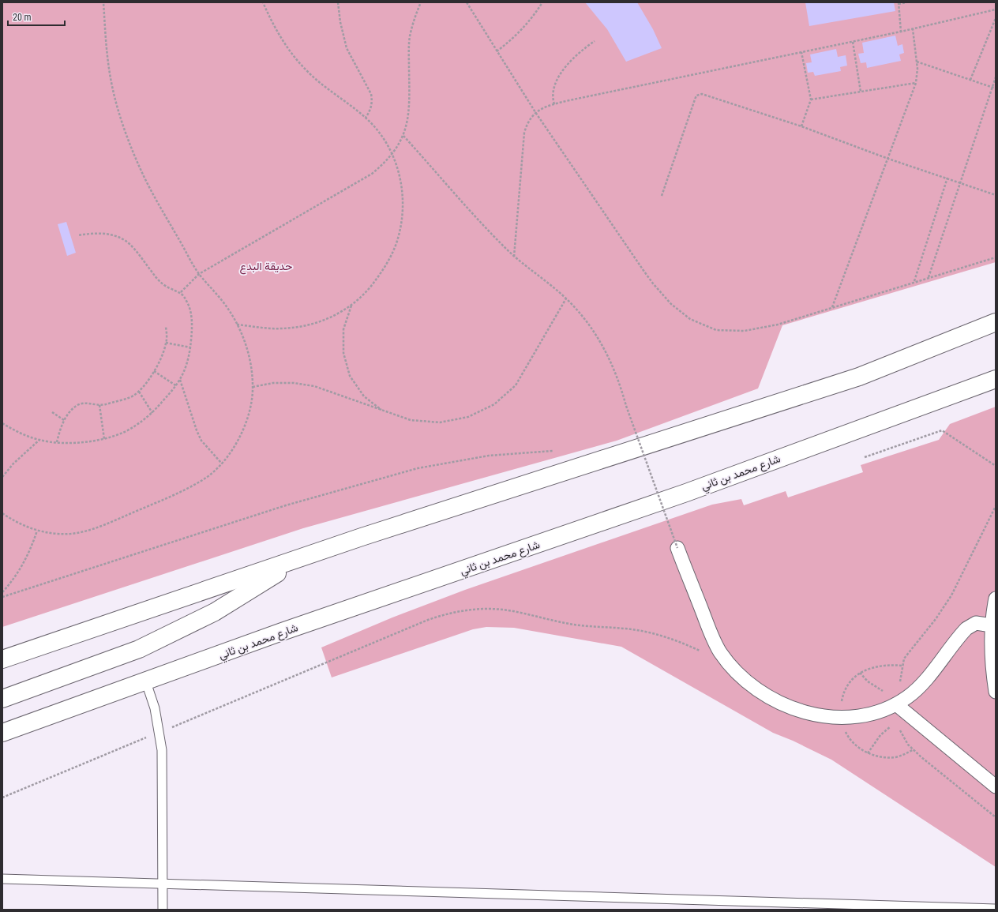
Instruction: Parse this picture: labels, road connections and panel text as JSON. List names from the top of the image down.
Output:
{
  "streets": {
    "main road": ["شارع محمد بن ثاني"]
  },
  "parks": ["حديقة البدع"],
  "scale_bar": "20 m"
}
